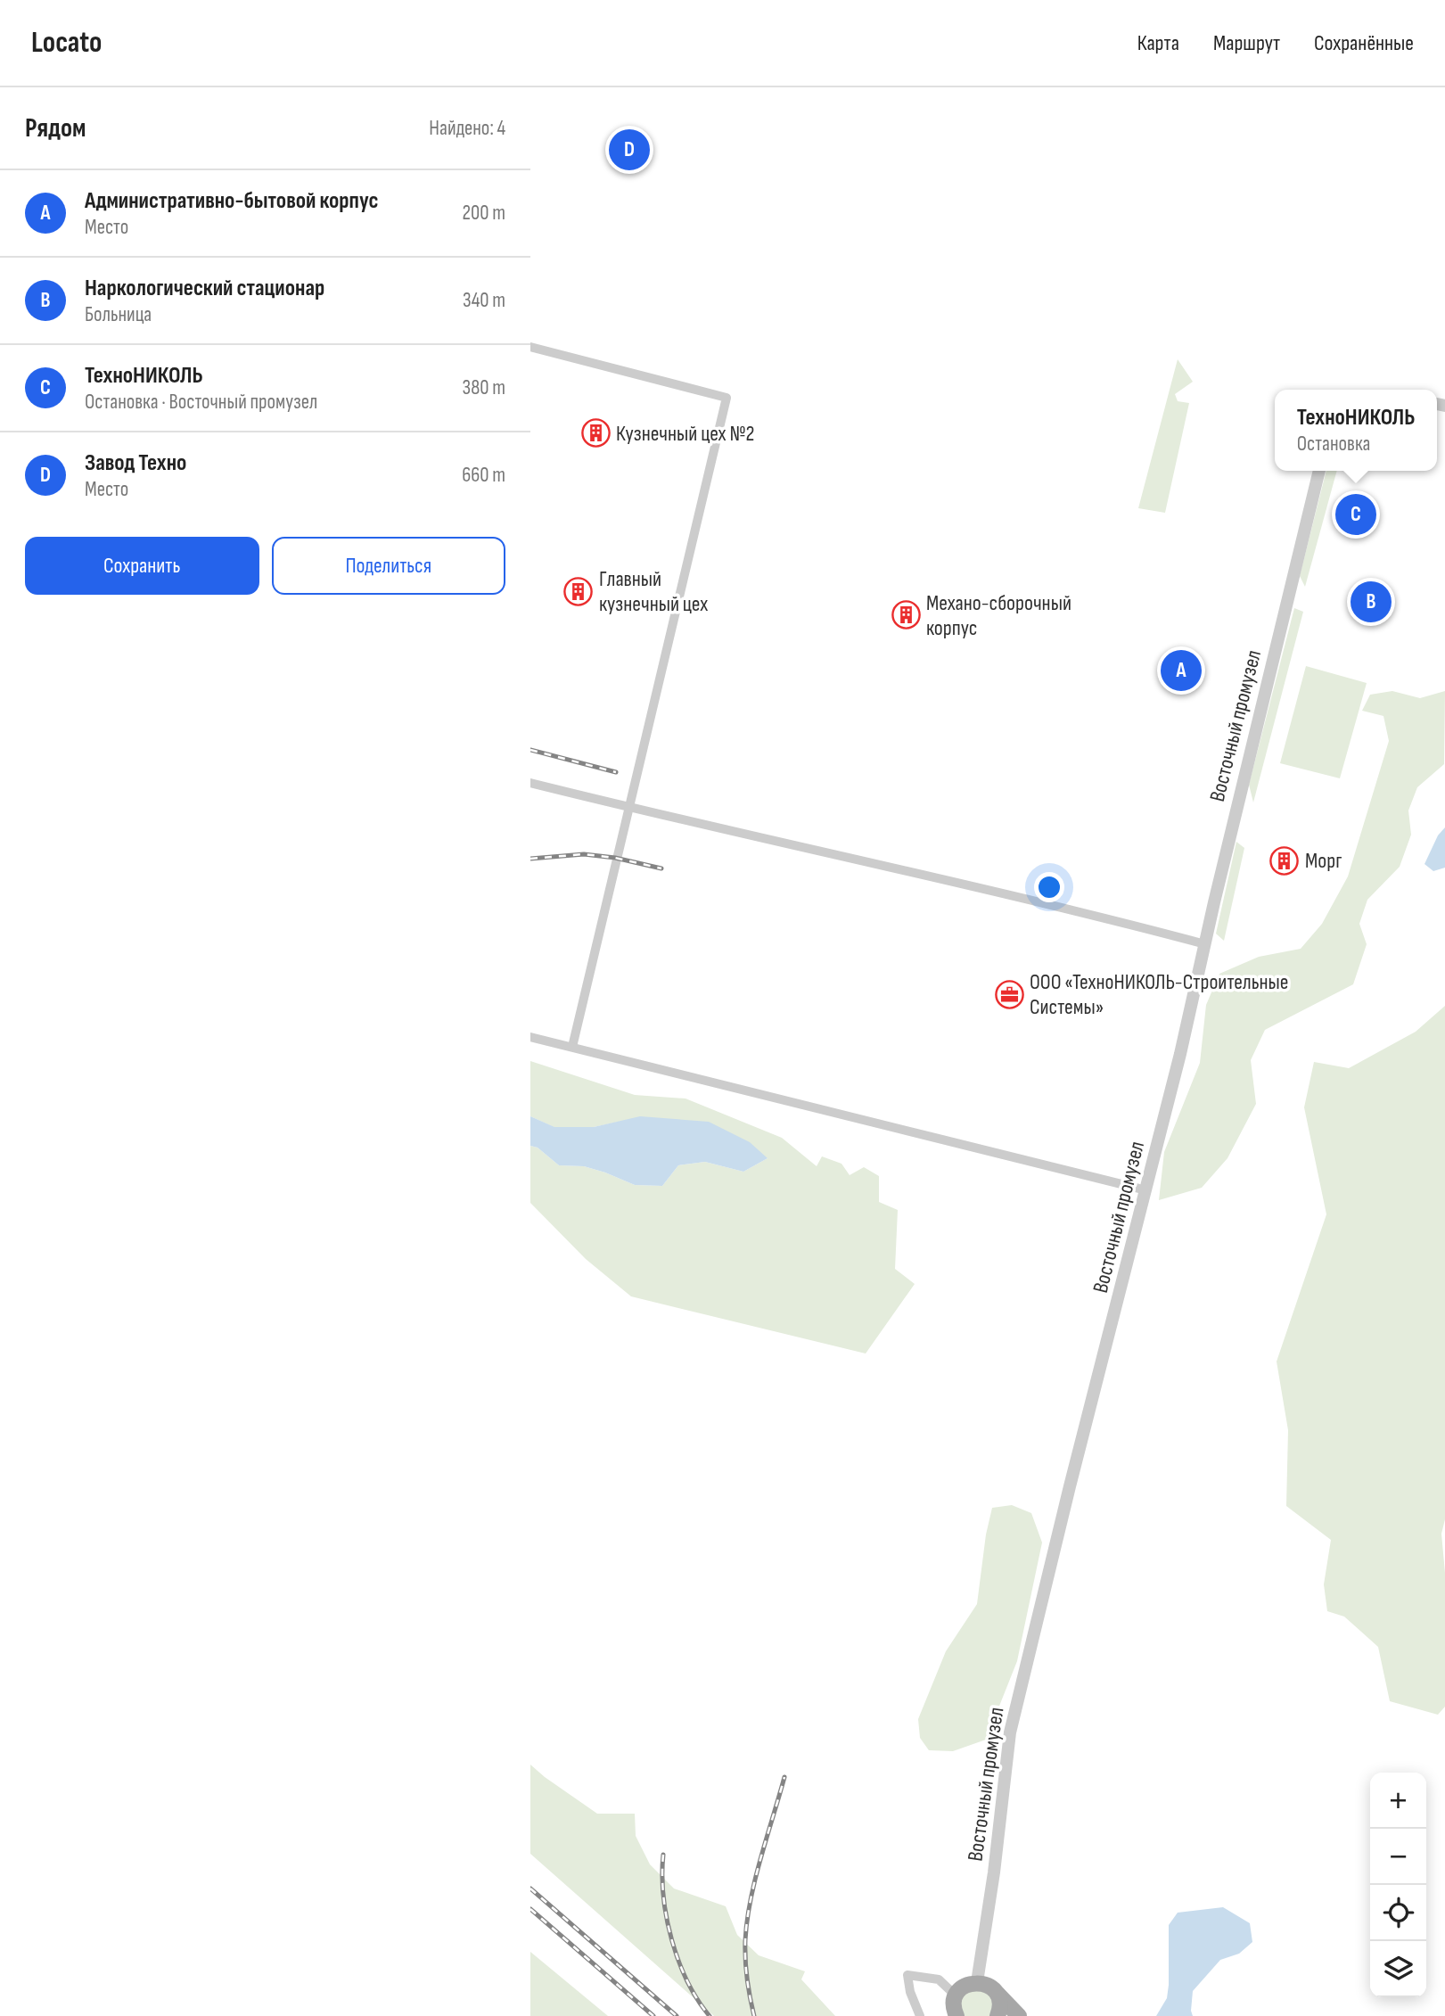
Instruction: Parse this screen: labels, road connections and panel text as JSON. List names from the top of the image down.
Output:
{
  "streets": {
    "street": ["Восточный промузел"]
  },
  "places": {
    "building": [
      "Кузнечный цех №2",
      "Главный кузнечный цех",
      "Механо-сборочный корпус",
      "Морг"
    ],
    "office": ["ООО «ТехноНИКОЛЬ-Строительные Системы»"]
  },
  "page": {
    "header": "Locato",
    "nav": ["Карта", "Маршрут", "Сохранённые"],
    "heading": ["Рядом", "Найдено: 4"],
    "pins": [
      "D",
      "C",
      "B",
      "A"
    ],
    "list": [
      {
        "mark": "A",
        "name": "Административно-бытовой корпус",
        "note": "Место",
        "value": "200 m"
      },
      {
        "mark": "B",
        "name": "Наркологический стационар",
        "note": "Больница",
        "value": "340 m"
      },
      {
        "mark": "C",
        "name": "ТехноНИКОЛЬ",
        "note": "Остановка · Восточный промузел",
        "value": "380 m"
      },
      {
        "mark": "D",
        "name": "Завод Техно",
        "note": "Место",
        "value": "660 m"
      }
    ],
    "popup": ["ТехноНИКОЛЬ", "Остановка"],
    "buttons": ["Сохранить", "Поделиться"],
    "map_buttons": ["+", "−"]
  }
}
